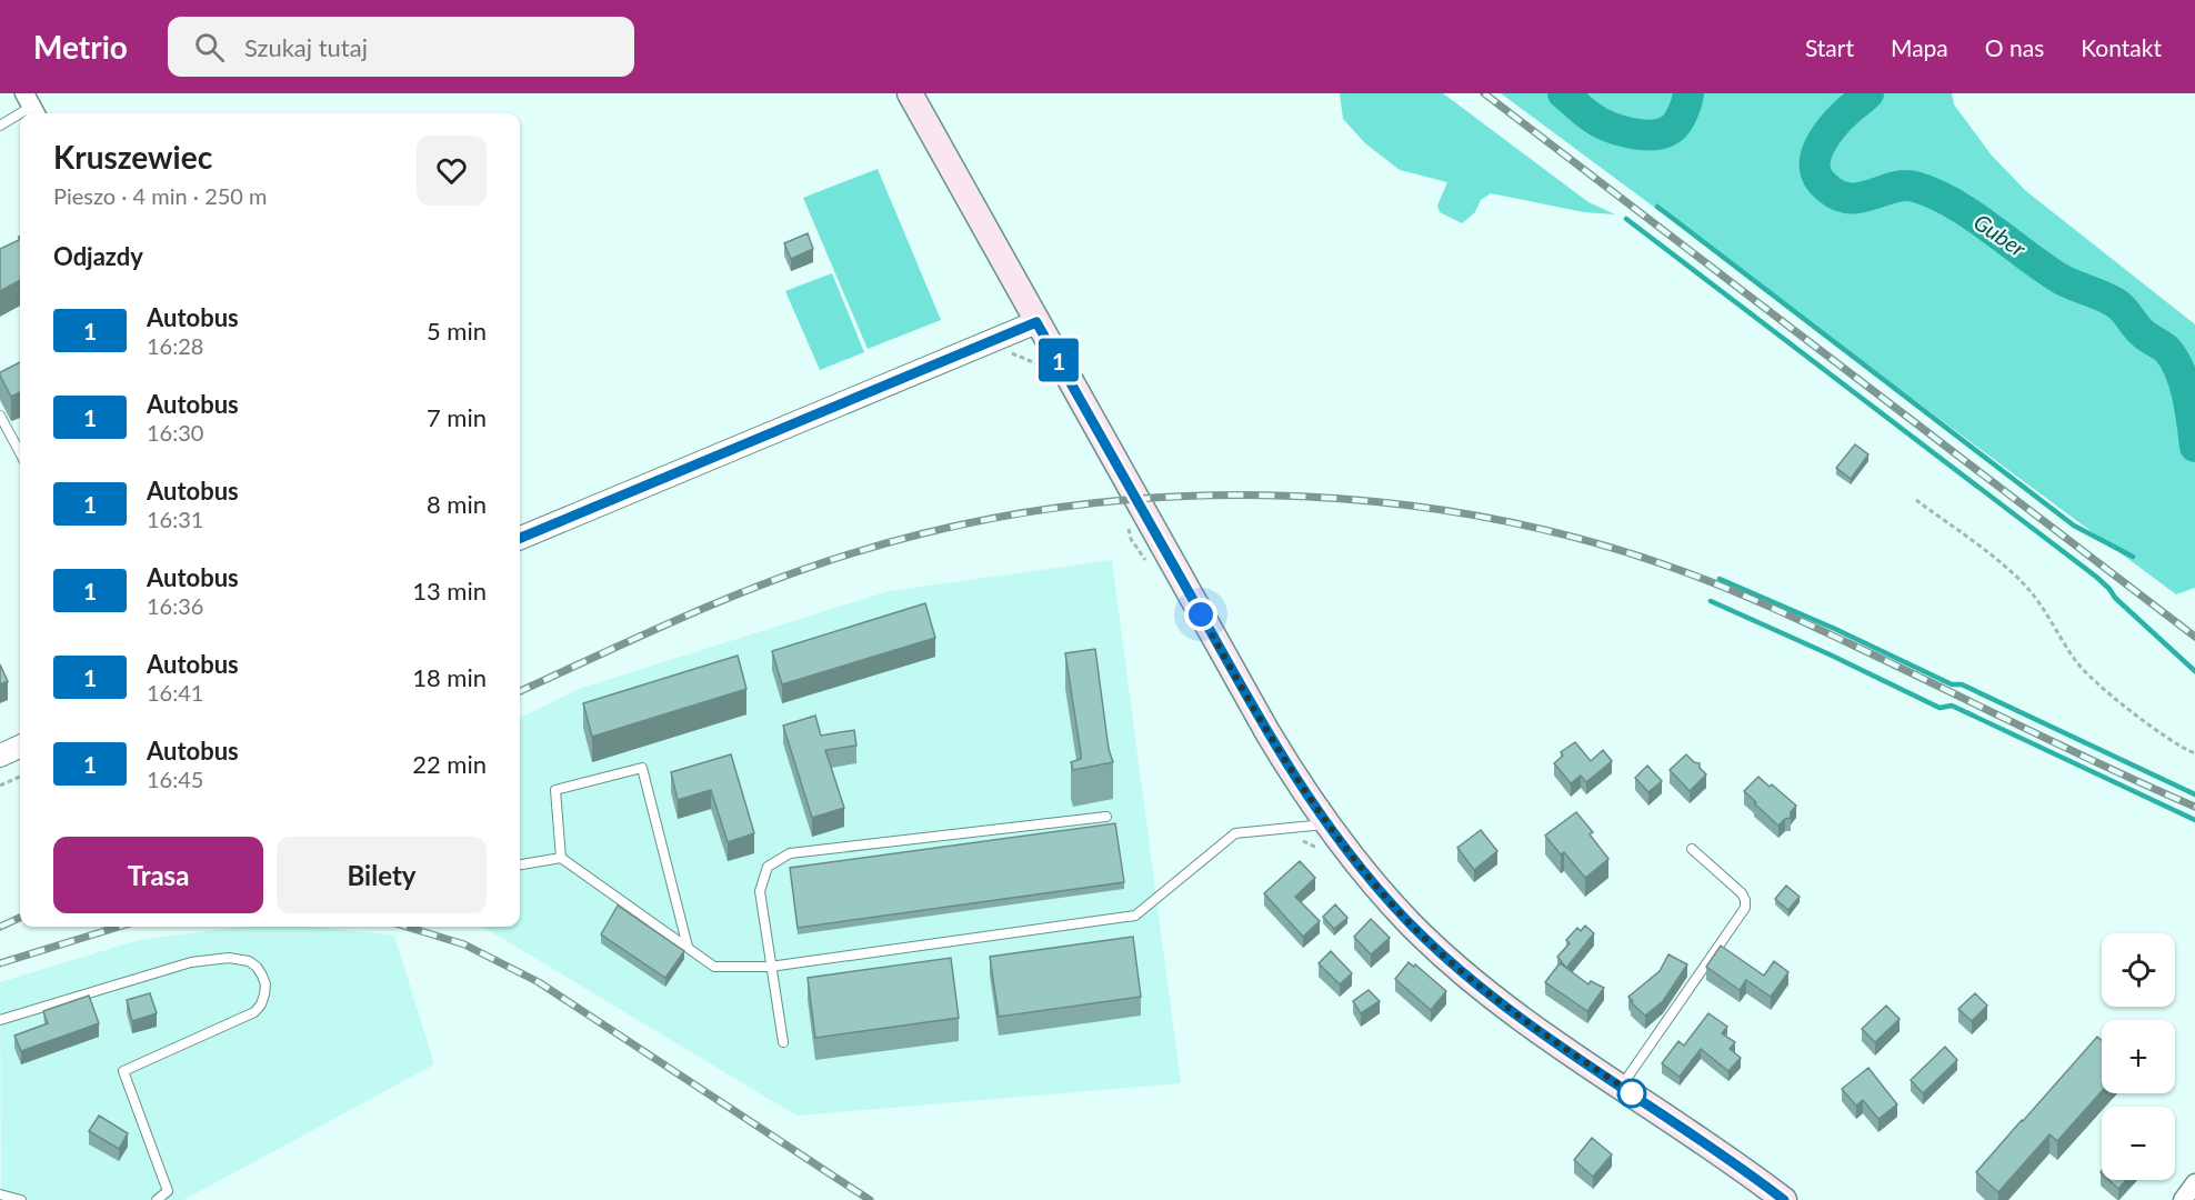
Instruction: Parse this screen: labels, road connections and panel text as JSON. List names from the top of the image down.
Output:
{
  "water": ["Guber"],
  "lines": ["bus line 1"],
  "page": {
    "header": "Metrio",
    "search": "Szukaj tutaj",
    "nav": [
      "Start",
      "Mapa",
      "O nas",
      "Kontakt"
    ],
    "on_map": "1",
    "heading": [
      ["Kruszewiec", "Pieszo · 4 min · 250 m"],
      "Odjazdy"
    ],
    "list": [
      {
        "mark": "1",
        "name": "Autobus",
        "note": "16:28",
        "value": "5 min"
      },
      {
        "mark": "1",
        "name": "Autobus",
        "note": "16:30",
        "value": "7 min"
      },
      {
        "mark": "1",
        "name": "Autobus",
        "note": "16:31",
        "value": "8 min"
      },
      {
        "mark": "1",
        "name": "Autobus",
        "note": "16:36",
        "value": "13 min"
      },
      {
        "mark": "1",
        "name": "Autobus",
        "note": "16:41",
        "value": "18 min"
      },
      {
        "mark": "1",
        "name": "Autobus",
        "note": "16:45",
        "value": "22 min"
      }
    ],
    "buttons": ["Trasa", "Bilety"],
    "map_buttons": ["+", "−"]
  }
}
